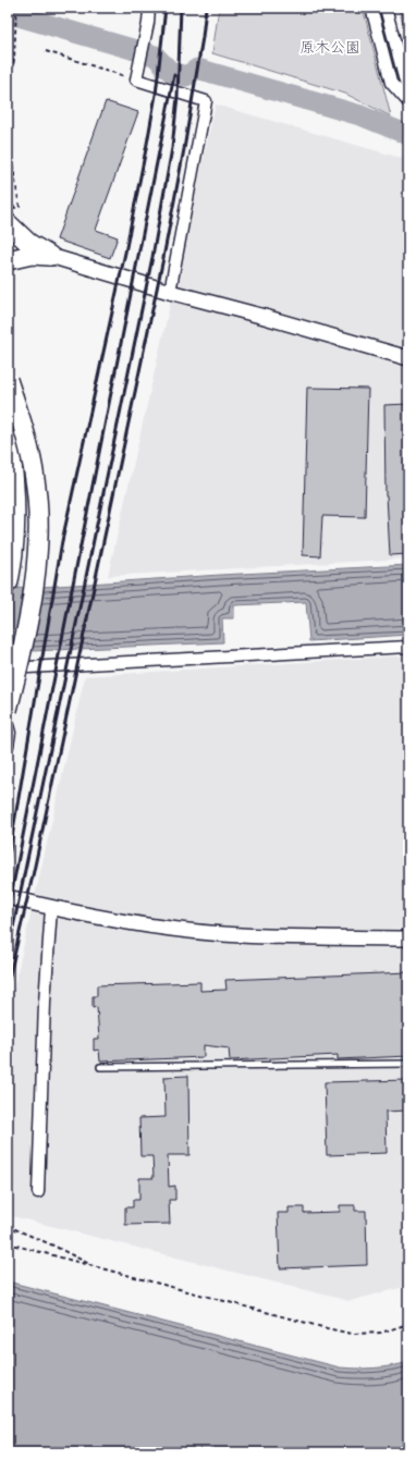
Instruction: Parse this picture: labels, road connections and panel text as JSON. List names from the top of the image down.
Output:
{
  "parks": ["原木公園"]
}
